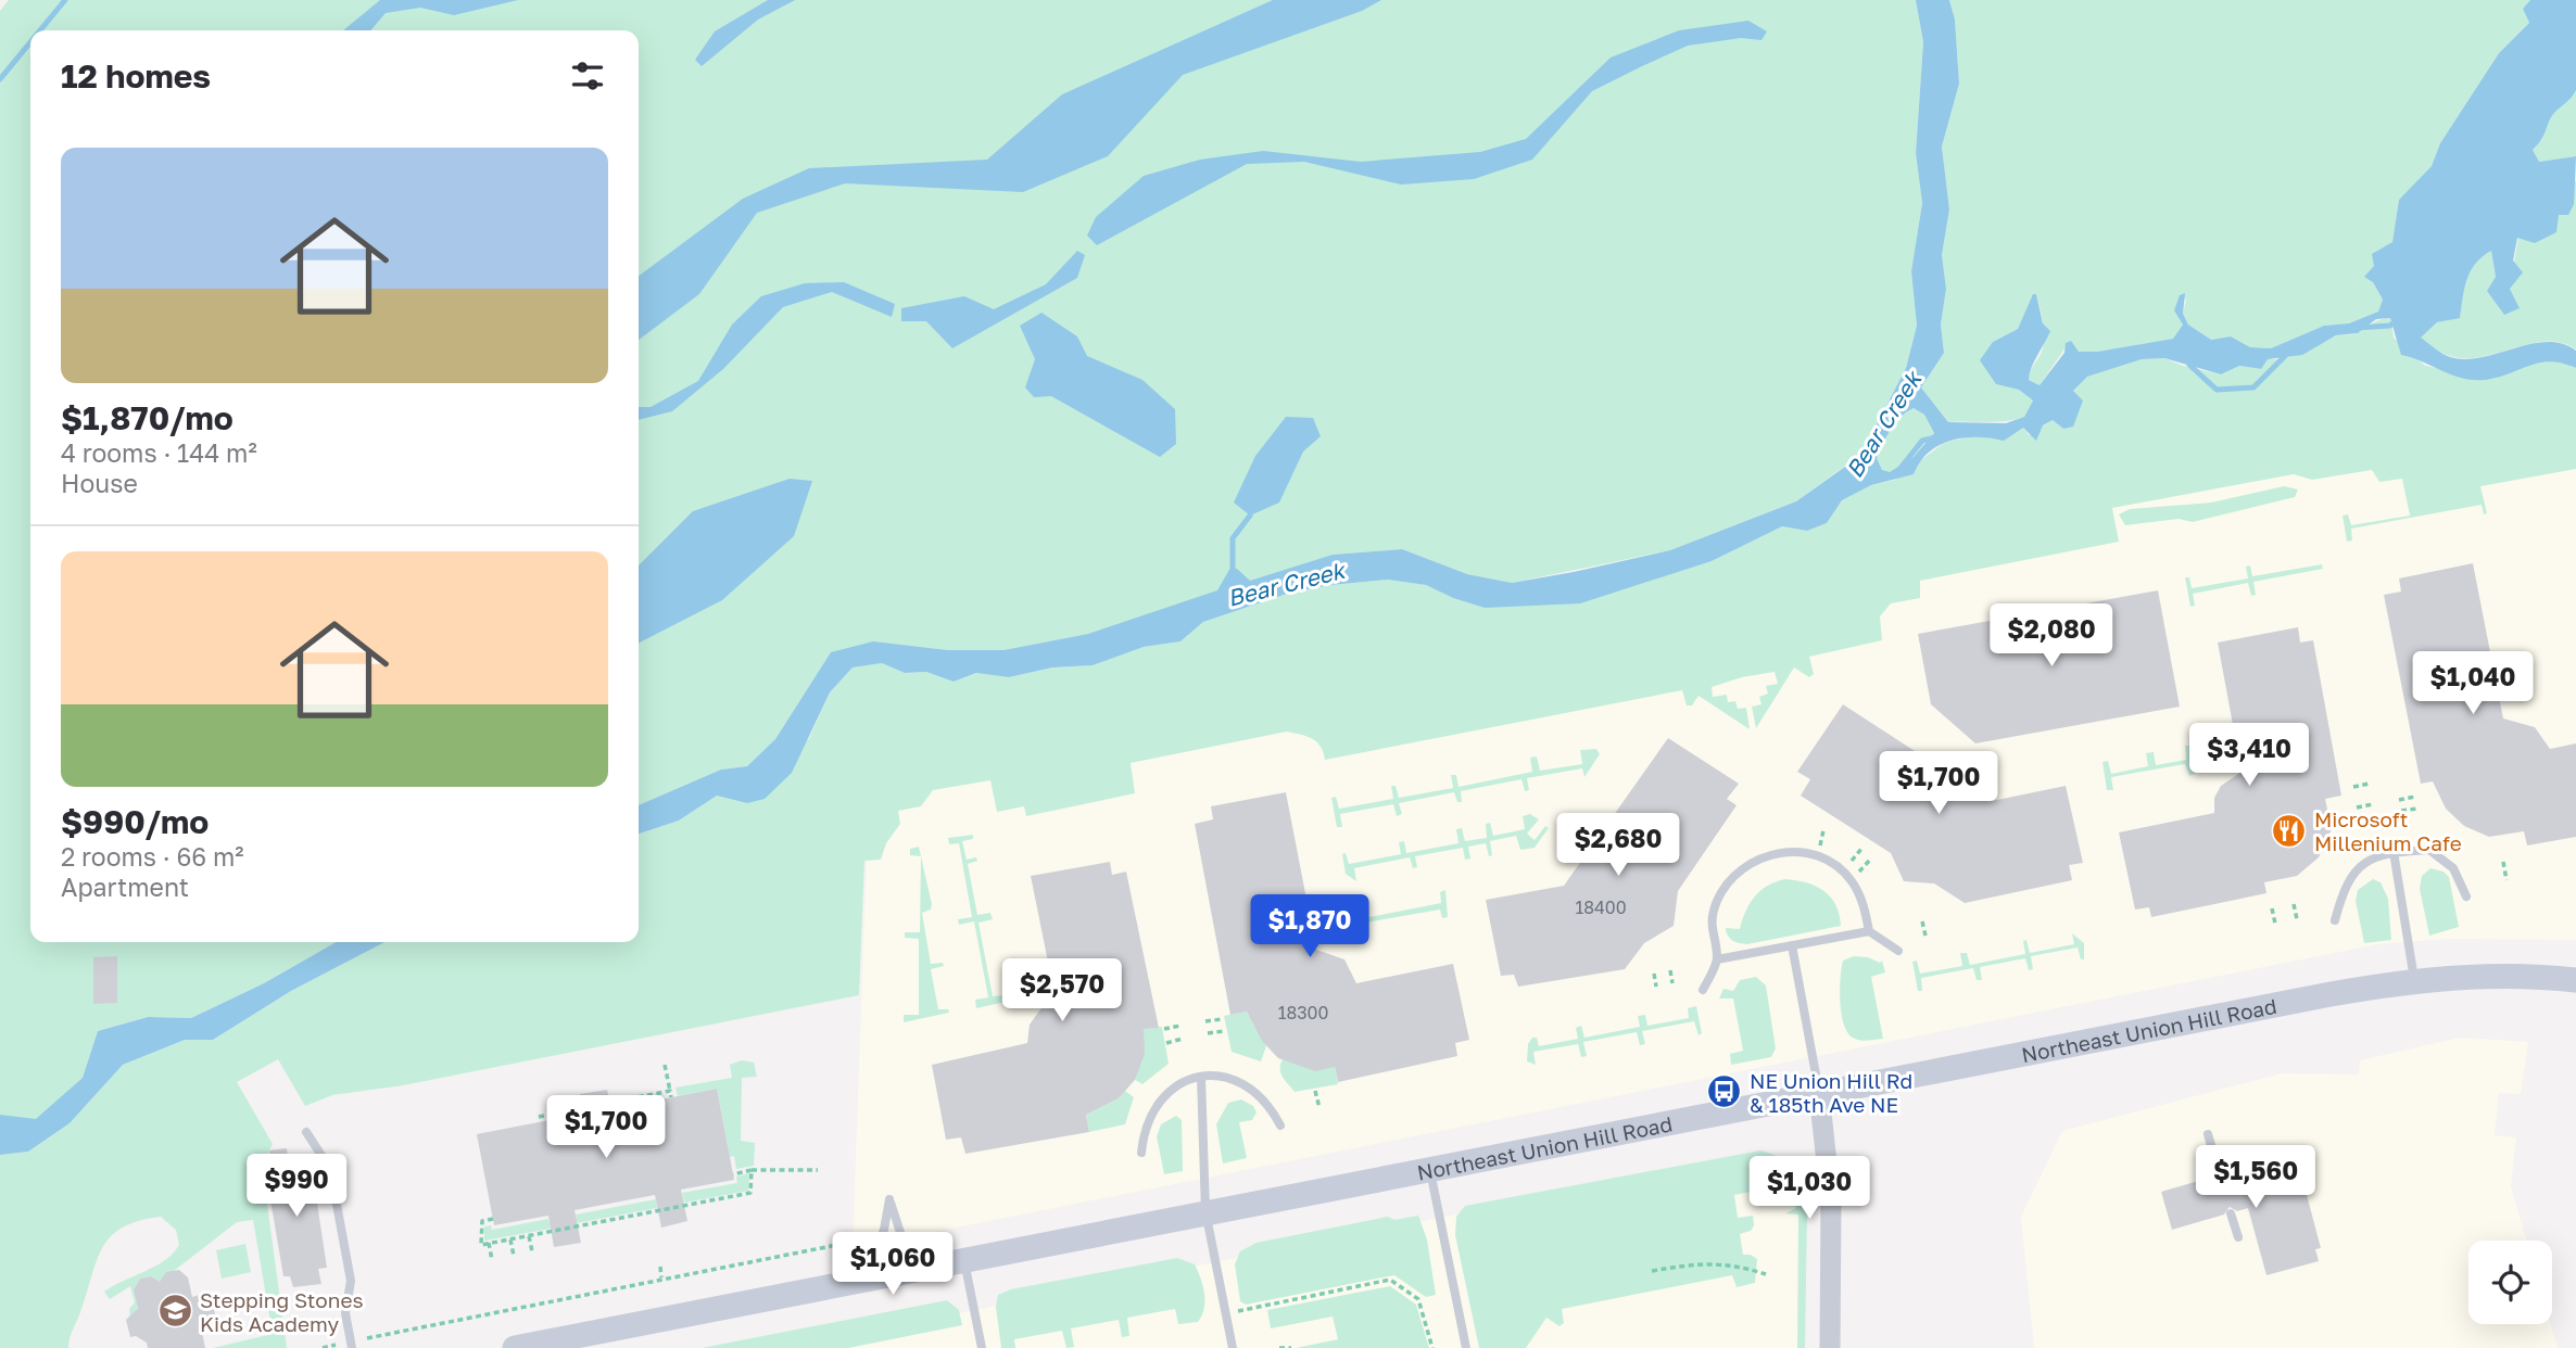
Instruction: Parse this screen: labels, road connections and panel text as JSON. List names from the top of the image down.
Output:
{
  "streets": {
    "main road": ["Northeast Union Hill Road"]
  },
  "water": ["Bear Creek"],
  "places": {
    "restaurant": ["Microsoft Millenium Cafe"],
    "bus stop": ["NE Union Hill Rd & 185th Ave NE"],
    "school or university": ["Stepping Stones Kids Academy"]
  },
  "house_numbers": ["18400", "18300"],
  "page": {
    "heading": "12 homes",
    "list": [
      {
        "name": "$1,870/mo",
        "note": "4 rooms · 144 m² · House"
      },
      {
        "name": "$990/mo",
        "note": "2 rooms · 66 m² · Apartment"
      }
    ],
    "price": [
      "$2,080",
      "$1,040",
      "$3,410",
      "$1,700",
      "$2,680",
      "$1,870",
      "$2,570",
      "$1,700",
      "$1,560",
      "$990",
      "$1,030",
      "$1,060"
    ]
  }
}
